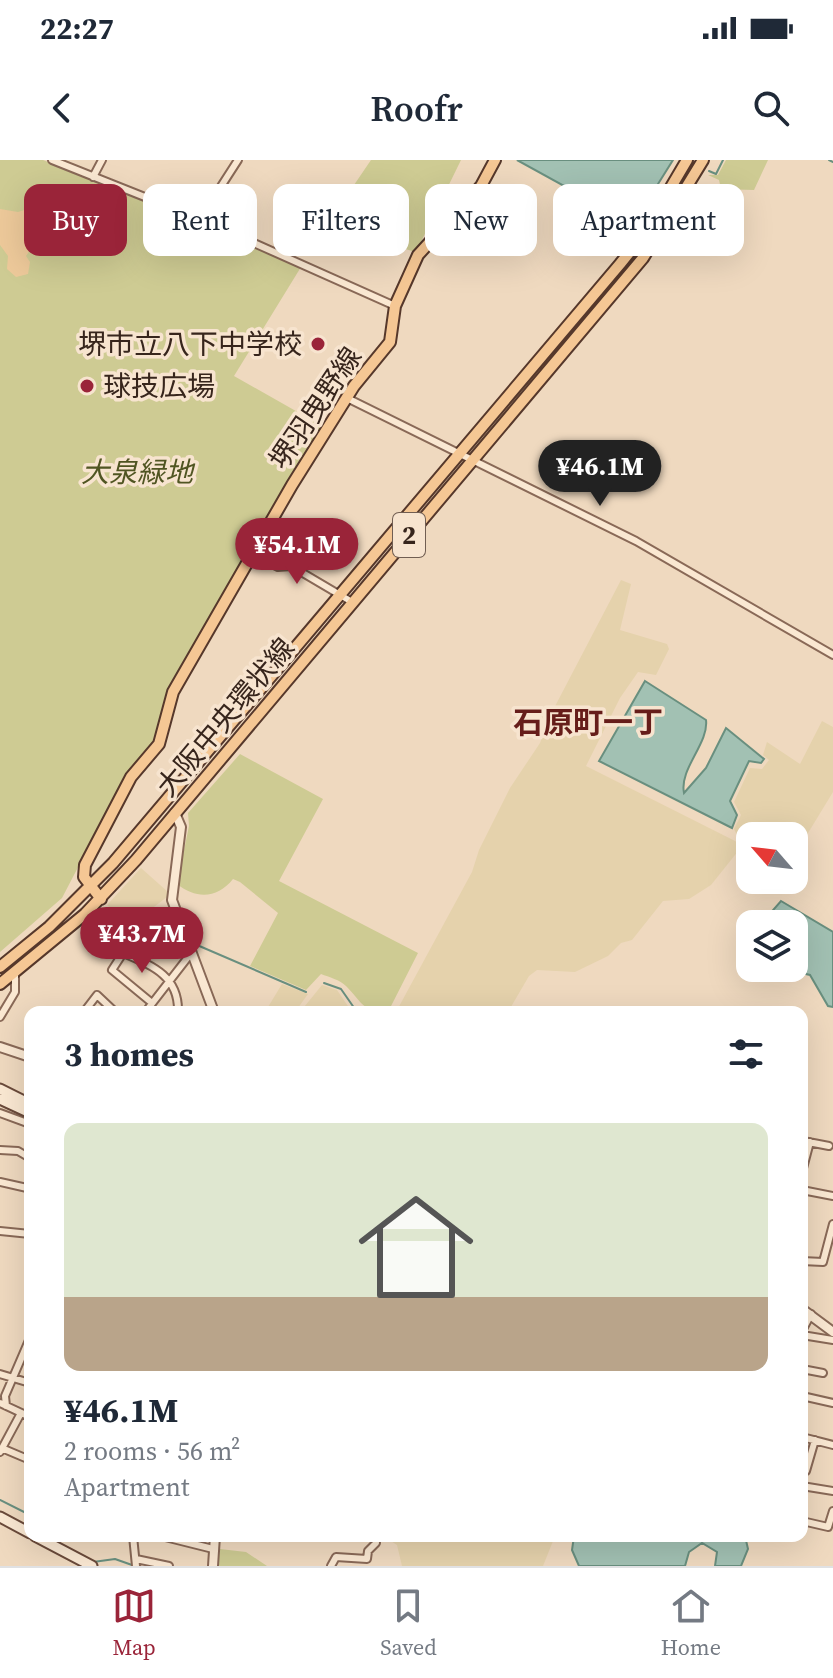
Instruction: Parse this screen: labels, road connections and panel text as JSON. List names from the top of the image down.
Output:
{
  "streets": {
    "main road": ["堺羽曳野線", "2", "大阪中央環状線"]
  },
  "crossings": [
    ["堺羽曳野線", "大阪中央環状線"]
  ],
  "districts": ["石原町一丁"],
  "parks": ["大泉緑地"],
  "places": ["堺市立八下中学校", "球技広場"],
  "north": "top left",
  "page": {
    "status": "22:27",
    "header": "Roofr",
    "chip": [
      "Buy",
      "Rent",
      "Filters",
      "New",
      "Apartment"
    ],
    "price": ["¥46.1M", "¥54.1M", "¥43.7M"],
    "heading": "3 homes",
    "list": [
      {
        "name": "¥46.1M",
        "note": "2 rooms · 56 m² · Apartment"
      }
    ],
    "tabs": ["Map", "Saved", "Home"]
  }
}
